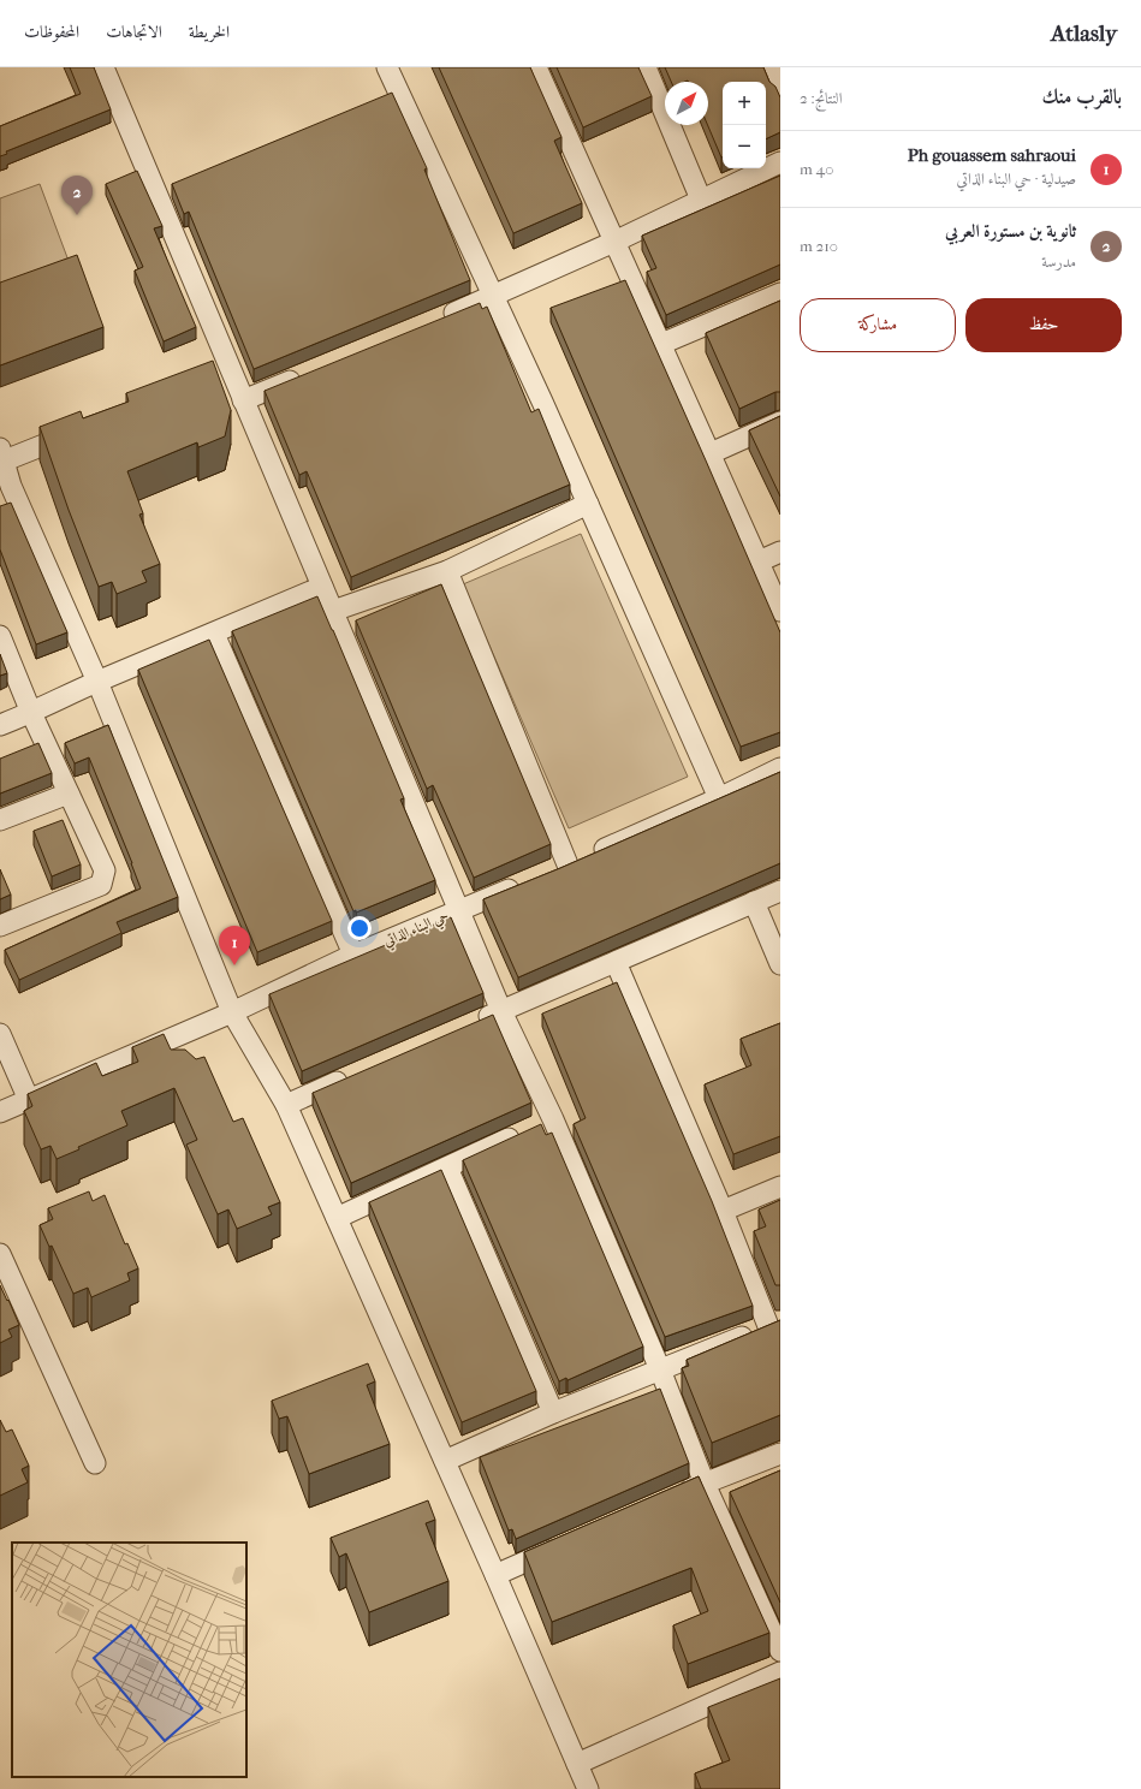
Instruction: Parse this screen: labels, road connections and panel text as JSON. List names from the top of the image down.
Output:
{
  "streets": {
    "street": ["حي البناء الذاتي"]
  },
  "north": "top right",
  "page": {
    "header": "Atlasly",
    "nav": ["الخريطة", "الاتجاهات", "المحفوظات"],
    "heading": ["بالقرب منك", "النتائج: 2"],
    "map_buttons": ["+", "−"],
    "list": [
      {
        "mark": "1",
        "name": "Ph gouassem sahraoui",
        "note": "صيدلية · حي البناء الذاتي",
        "value": "40 m"
      },
      {
        "mark": "2",
        "name": "ثانوية بن مستورة العربي",
        "note": "مدرسة",
        "value": "210 m"
      }
    ],
    "pins": ["2", "1"],
    "buttons": ["حفظ", "مشاركة"]
  }
}
